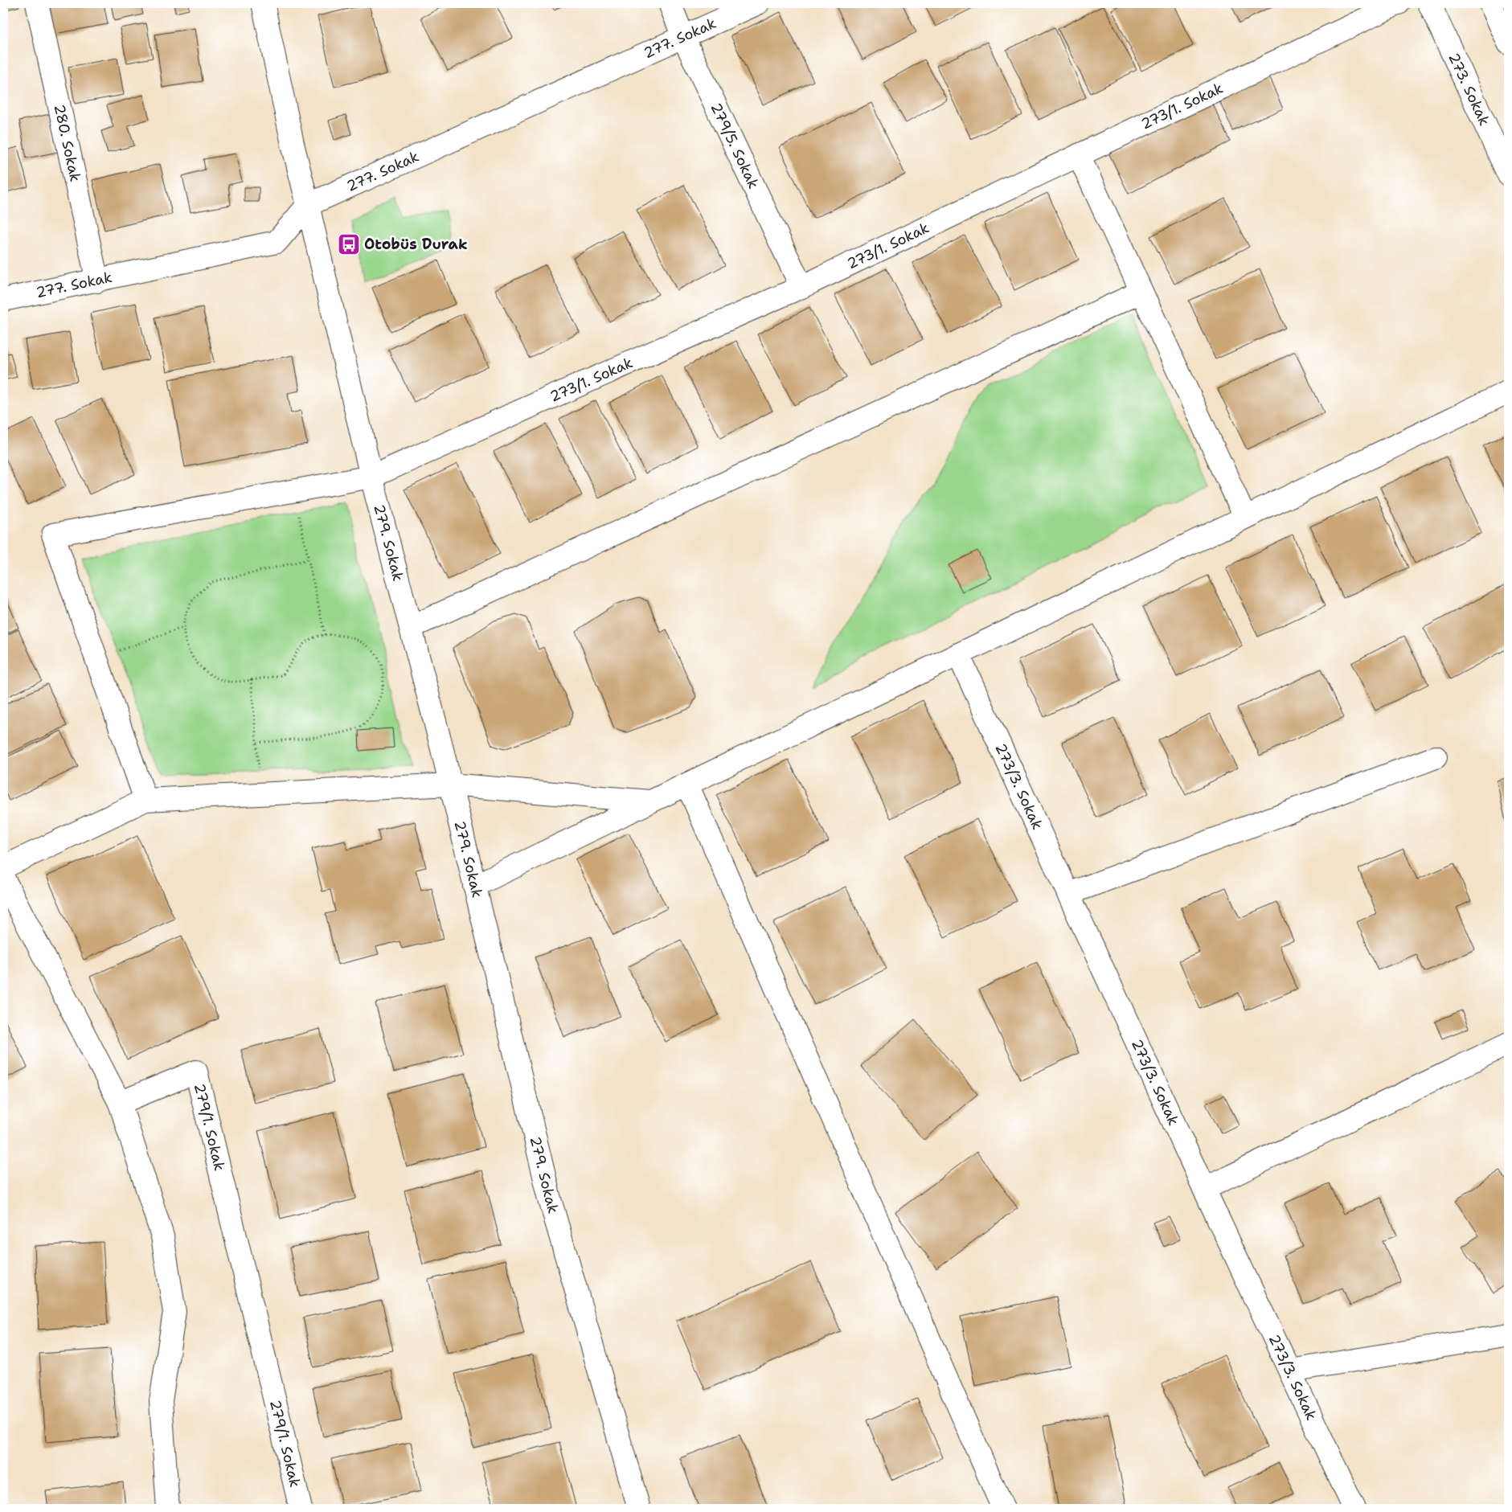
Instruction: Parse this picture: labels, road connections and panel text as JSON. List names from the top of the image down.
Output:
{
  "streets": {
    "street": [
      "277. Sokak",
      "273. Sokak",
      "273/1. Sokak",
      "280. Sokak",
      "279/5. Sokak",
      "279. Sokak",
      "273/3. Sokak",
      "279/1. Sokak"
    ]
  },
  "crossings": [
    ["277. Sokak", "280. Sokak"],
    ["277. Sokak", "279/5. Sokak"],
    ["277. Sokak", "279. Sokak"],
    ["273/1. Sokak", "279/5. Sokak"],
    ["273/1. Sokak", "279. Sokak"]
  ],
  "places": {
    "bus stop": ["Otobüs Durak"]
  }
}
